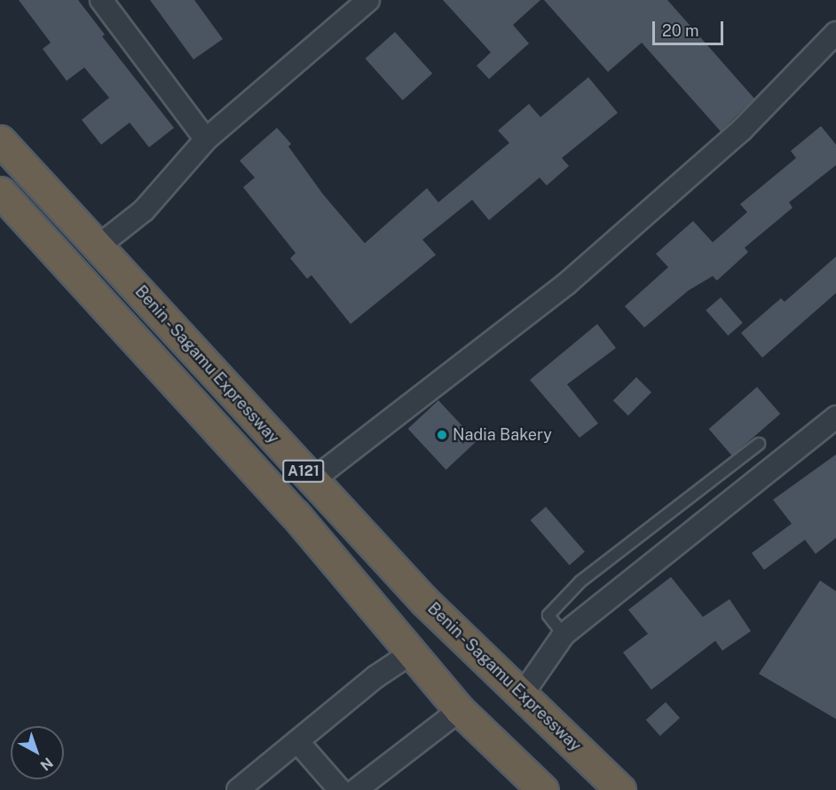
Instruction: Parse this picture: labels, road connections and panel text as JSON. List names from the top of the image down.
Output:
{
  "streets": {
    "highway": ["Benin - Sagamu Expressway", "A121"]
  },
  "places": ["Nadia Bakery"],
  "scale_bar": "20 m",
  "north": "bottom right"
}
